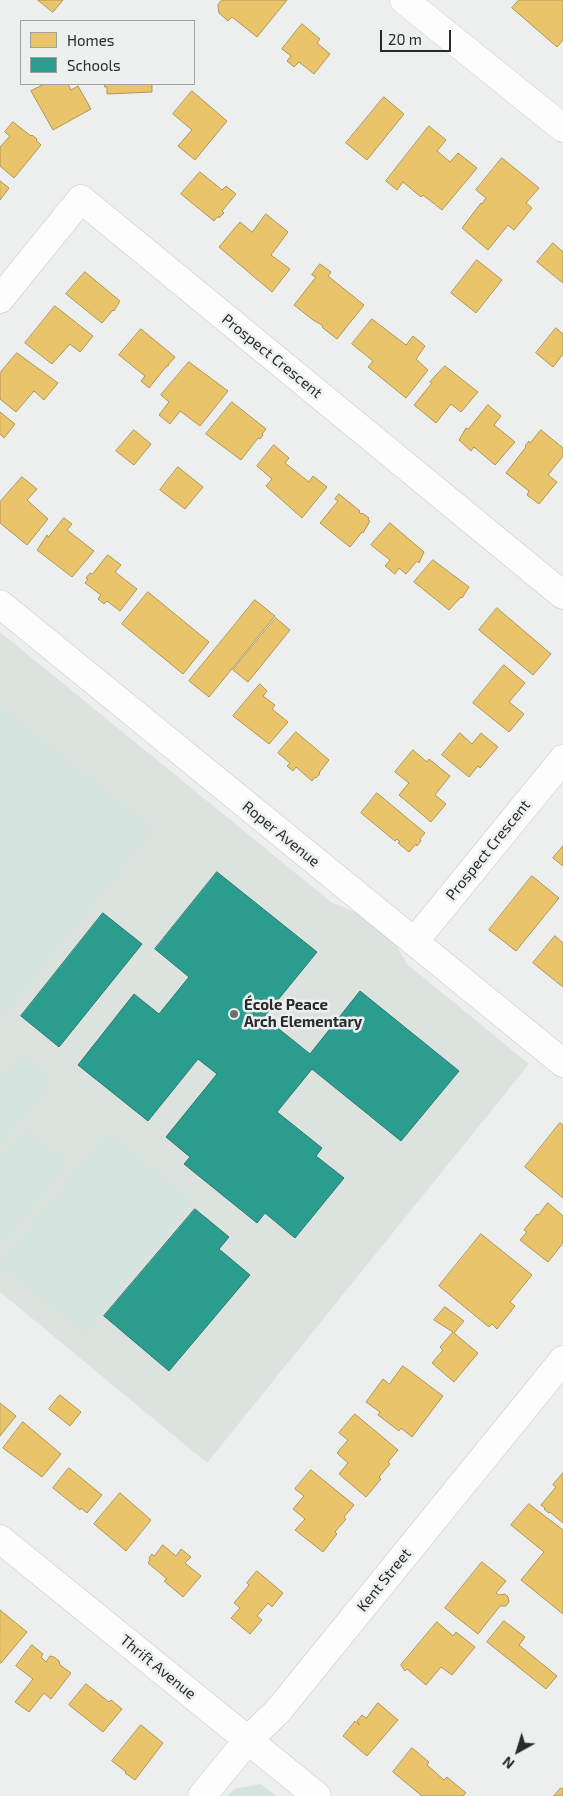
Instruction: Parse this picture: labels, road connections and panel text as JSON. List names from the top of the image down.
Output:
{
  "streets": {
    "street": [
      "Prospect Crescent",
      "Roper Avenue",
      "Kent Street",
      "Thrift Avenue"
    ]
  },
  "crossings": [
    ["Prospect Crescent", "Roper Avenue"],
    ["Kent Street", "Thrift Avenue"]
  ],
  "places": ["École Peace Arch Elementary"],
  "legend": ["Homes", "Schools"],
  "scale_bar": "20 m",
  "north": "bottom left"
}
